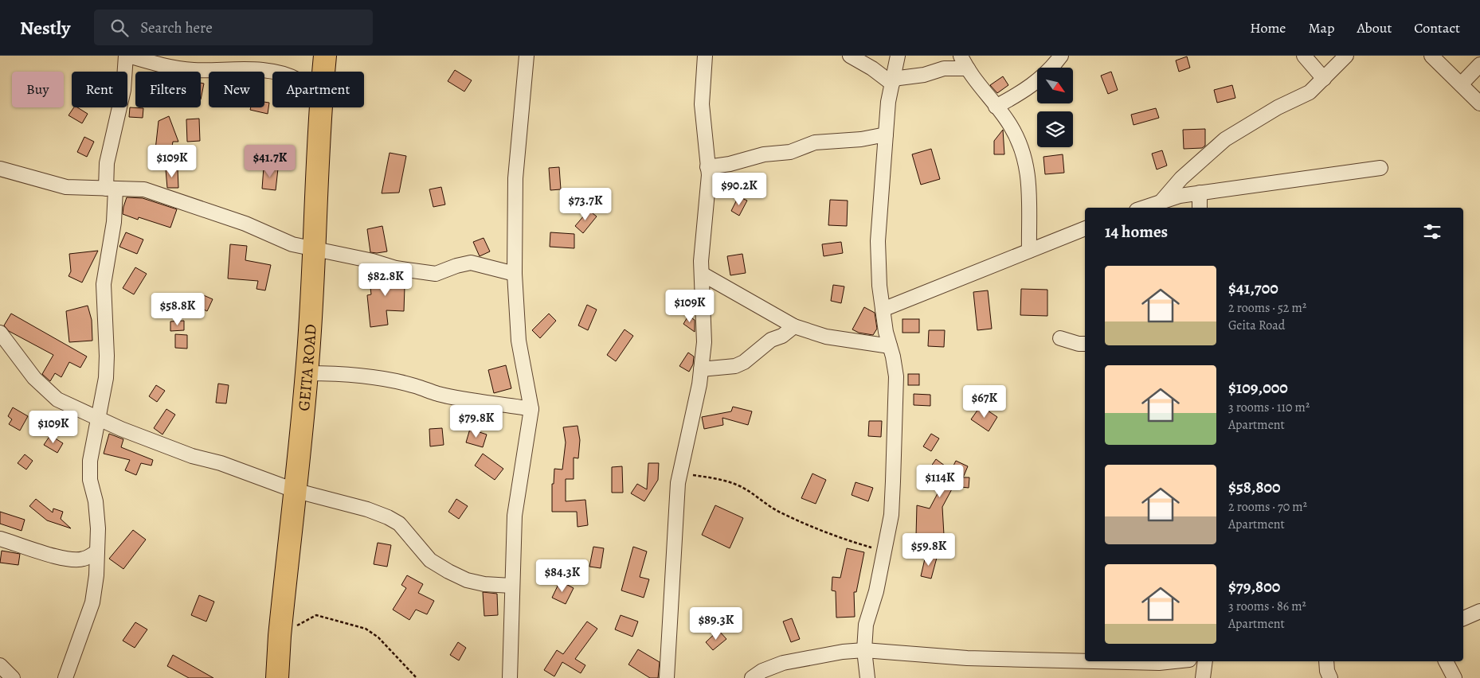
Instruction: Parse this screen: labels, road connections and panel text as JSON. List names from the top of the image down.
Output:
{
  "streets": {
    "highway": ["GEITA ROAD"]
  },
  "north": "bottom right",
  "page": {
    "header": "Nestly",
    "search": "Search here",
    "nav": [
      "Home",
      "Map",
      "About",
      "Contact"
    ],
    "chip": [
      "Buy",
      "Rent",
      "Filters",
      "New",
      "Apartment"
    ],
    "price": [
      "$109K",
      "$41.7K",
      "$90.2K",
      "$73.7K",
      "$82.8K",
      "$109K",
      "$58.8K",
      "$67K",
      "$79.8K",
      "$109K",
      "$114K",
      "$59.8K",
      "$84.3K",
      "$89.3K"
    ],
    "heading": "14 homes",
    "list": [
      {
        "name": "$41,700",
        "note": "2 rooms · 52 m² · Geita Road"
      },
      {
        "name": "$109,000",
        "note": "3 rooms · 110 m² · Apartment"
      },
      {
        "name": "$58,800",
        "note": "2 rooms · 70 m² · Apartment"
      },
      {
        "name": "$79,800",
        "note": "3 rooms · 86 m² · Apartment"
      }
    ]
  }
}
